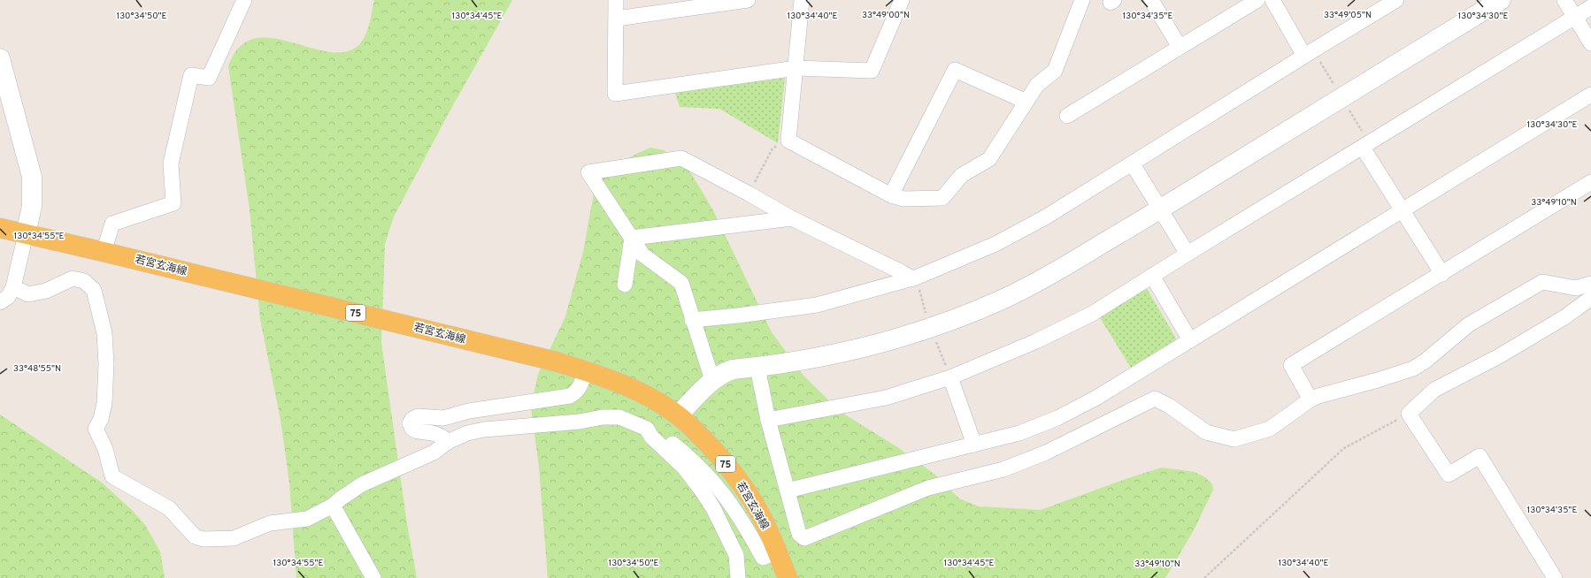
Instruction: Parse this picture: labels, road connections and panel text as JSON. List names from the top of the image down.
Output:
{
  "streets": {
    "main road": ["若宮玄海線", "75"]
  },
  "coordinates": [
    "33°49'00\"N",
    "33°49'05\"N",
    "130°34'40\"E",
    "130°34'50\"E",
    "130°34'45\"E",
    "130°34'35\"E",
    "130°34'30\"E",
    "33°49'10\"N",
    "130°34'55\"E",
    "33°48'55\"N"
  ]
}
